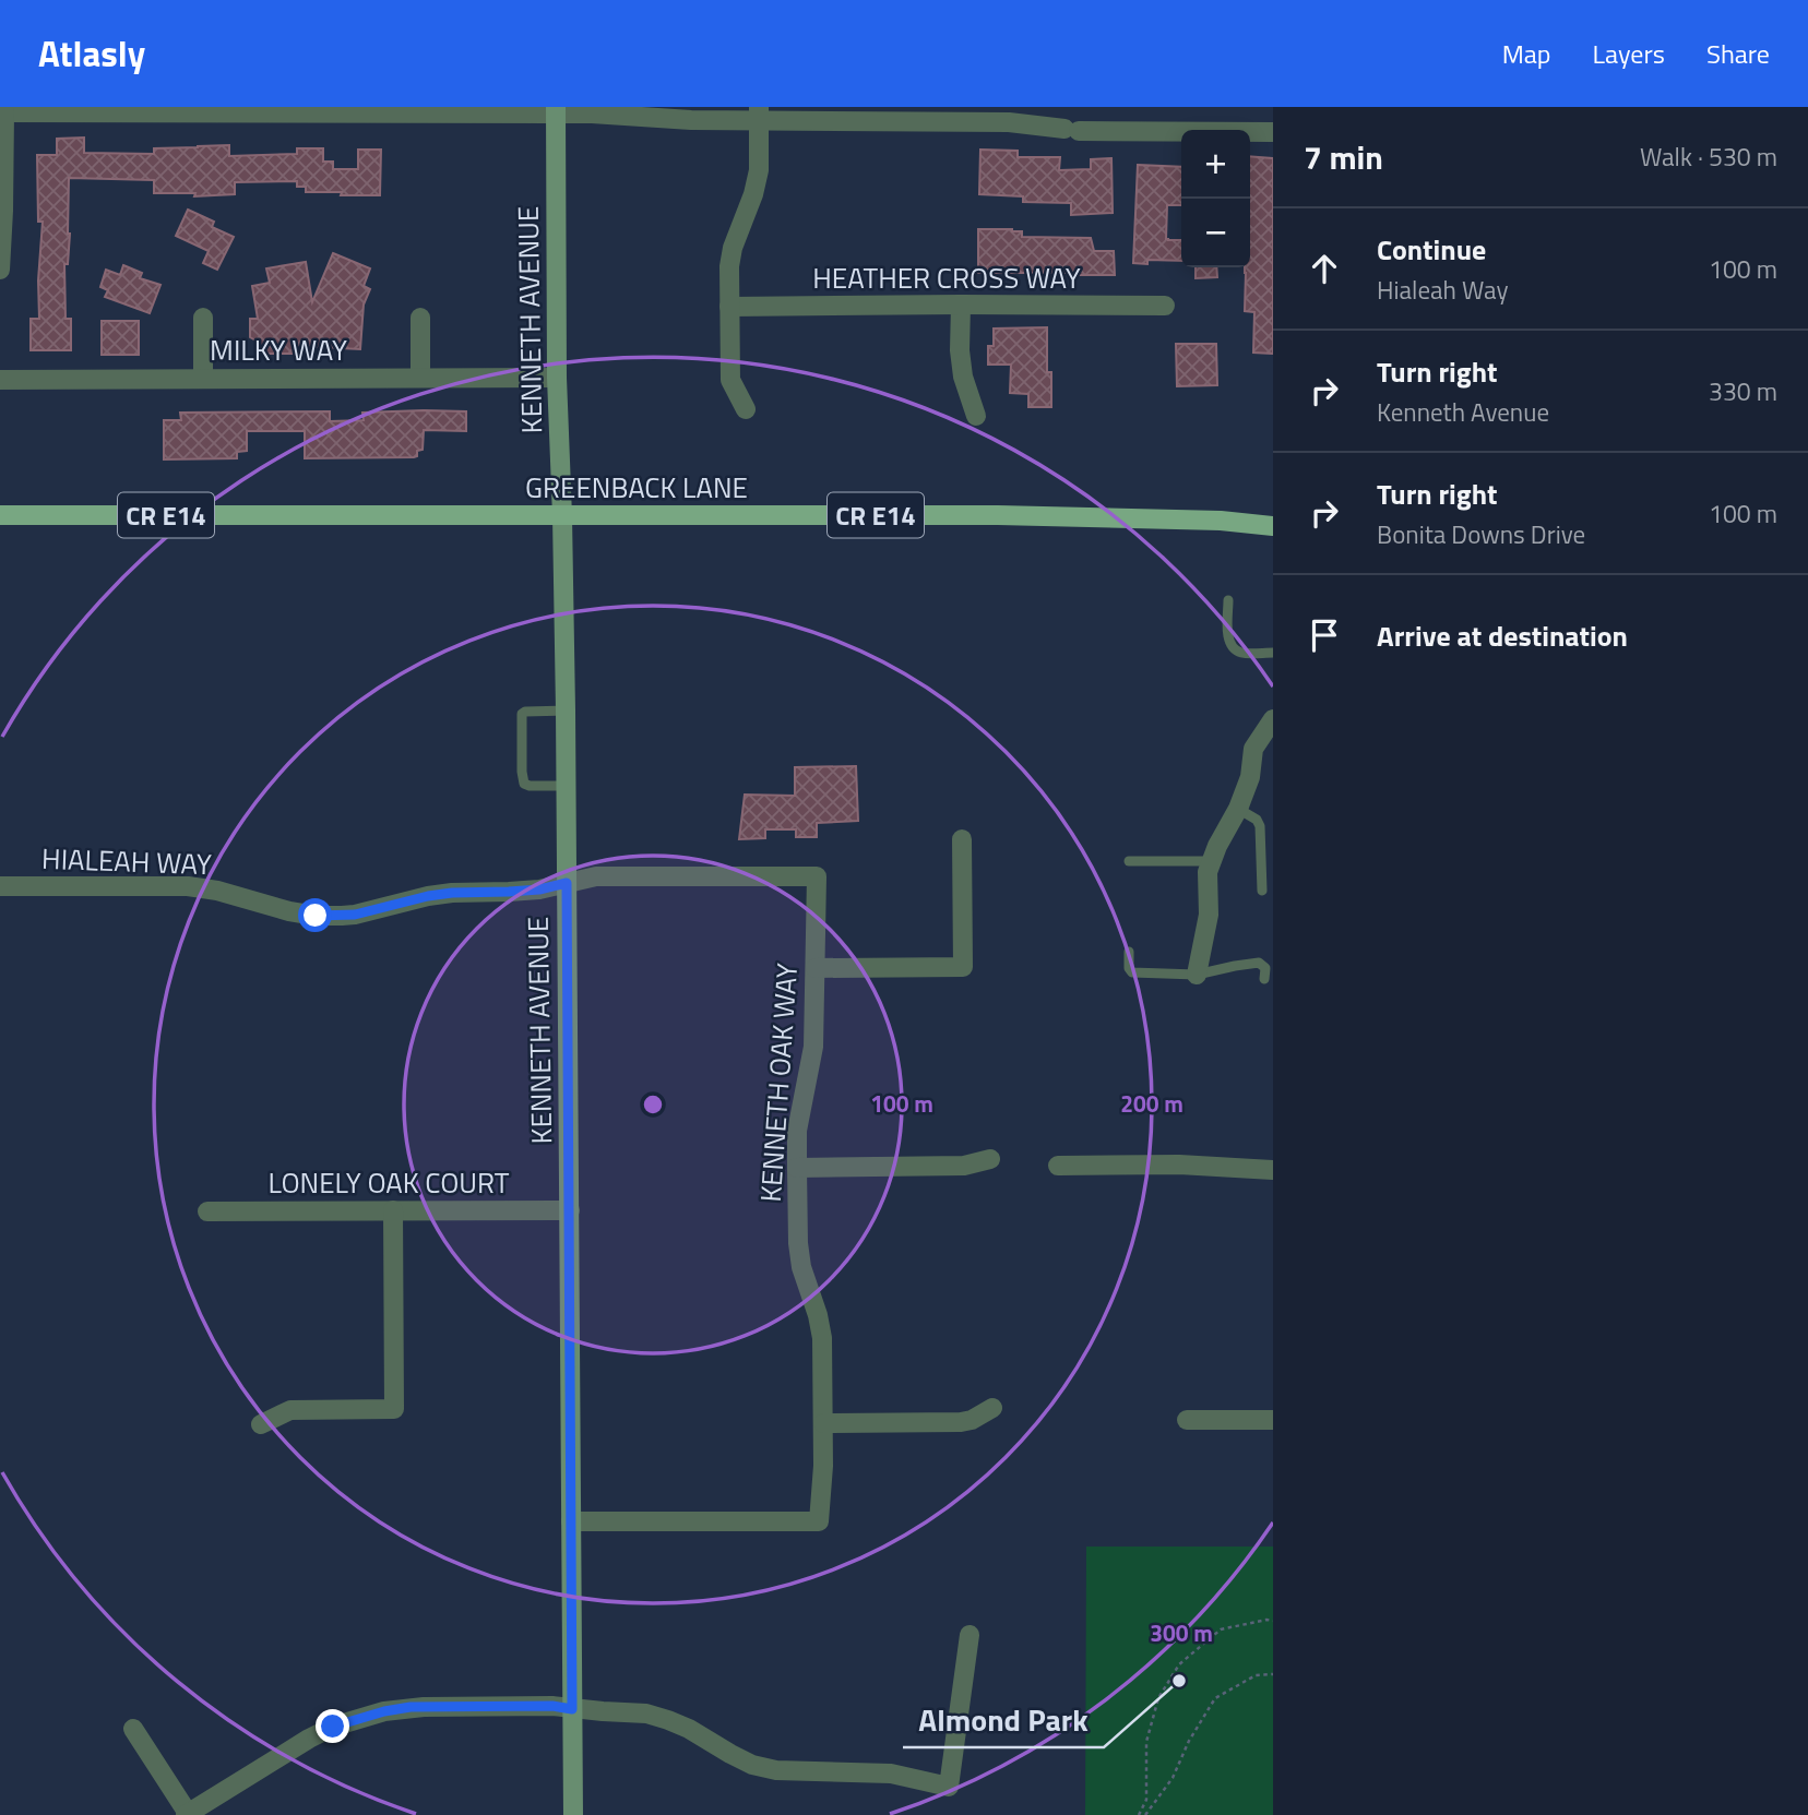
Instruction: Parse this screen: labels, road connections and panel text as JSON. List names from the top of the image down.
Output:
{
  "streets": {
    "main road": ["KENNETH AVENUE", "GREENBACK LANE", "CR E14"],
    "street": [
      "HEATHER CROSS WAY",
      "MILKY WAY",
      "HIALEAH WAY",
      "KENNETH OAK WAY",
      "LONELY OAK COURT"
    ]
  },
  "crossings": [
    ["KENNETH AVENUE", "MILKY WAY"],
    ["KENNETH AVENUE", "GREENBACK LANE"],
    ["KENNETH AVENUE", "HIALEAH WAY"],
    ["KENNETH AVENUE", "KENNETH OAK WAY"],
    ["KENNETH AVENUE", "LONELY OAK COURT"],
    ["HIALEAH WAY", "KENNETH OAK WAY"]
  ],
  "places": ["Almond Park"],
  "page": {
    "header": "Atlasly",
    "nav": ["Map", "Layers", "Share"],
    "heading": ["7 min", "Walk · 530 m"],
    "map_buttons": ["+", "−"],
    "list": [
      ["Continue", "Hialeah Way", "100 m"],
      ["Turn right", "Kenneth Avenue", "330 m"],
      ["Turn right", "Bonita Downs Drive", "100 m"],
      "Arrive at destination"
    ]
  },
  "rings": ["100 m", "200 m", "300 m"]
}
